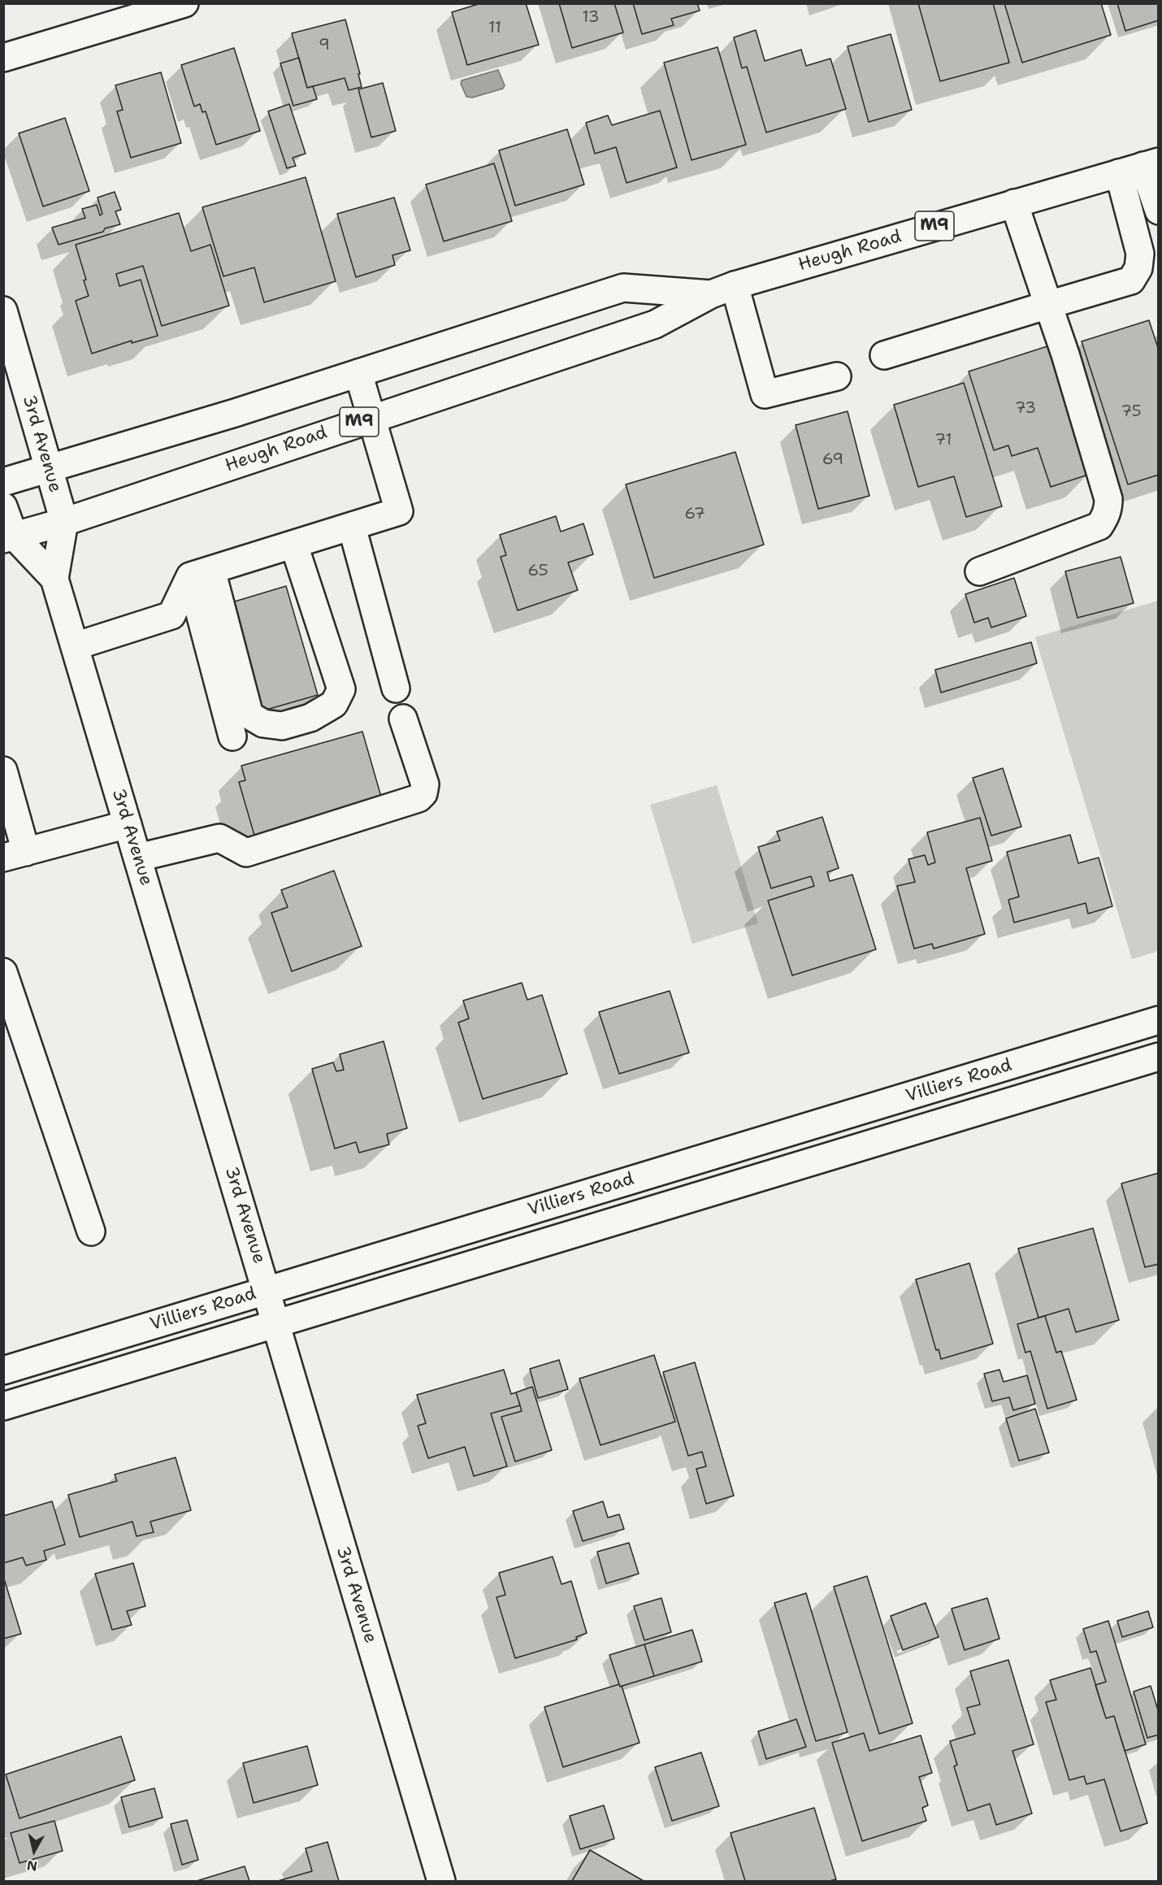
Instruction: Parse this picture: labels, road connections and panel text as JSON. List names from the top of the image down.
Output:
{
  "streets": {
    "street": [
      "M9",
      "Heugh Road",
      "3rd Avenue",
      "Villiers Road"
    ]
  },
  "crossings": [
    ["Heugh Road", "3rd Avenue"],
    ["3rd Avenue", "Villiers Road"]
  ],
  "house_numbers": [
    "13",
    "11",
    "9",
    "73",
    "75",
    "71",
    "69",
    "67",
    "65"
  ],
  "north": "bottom"
}
